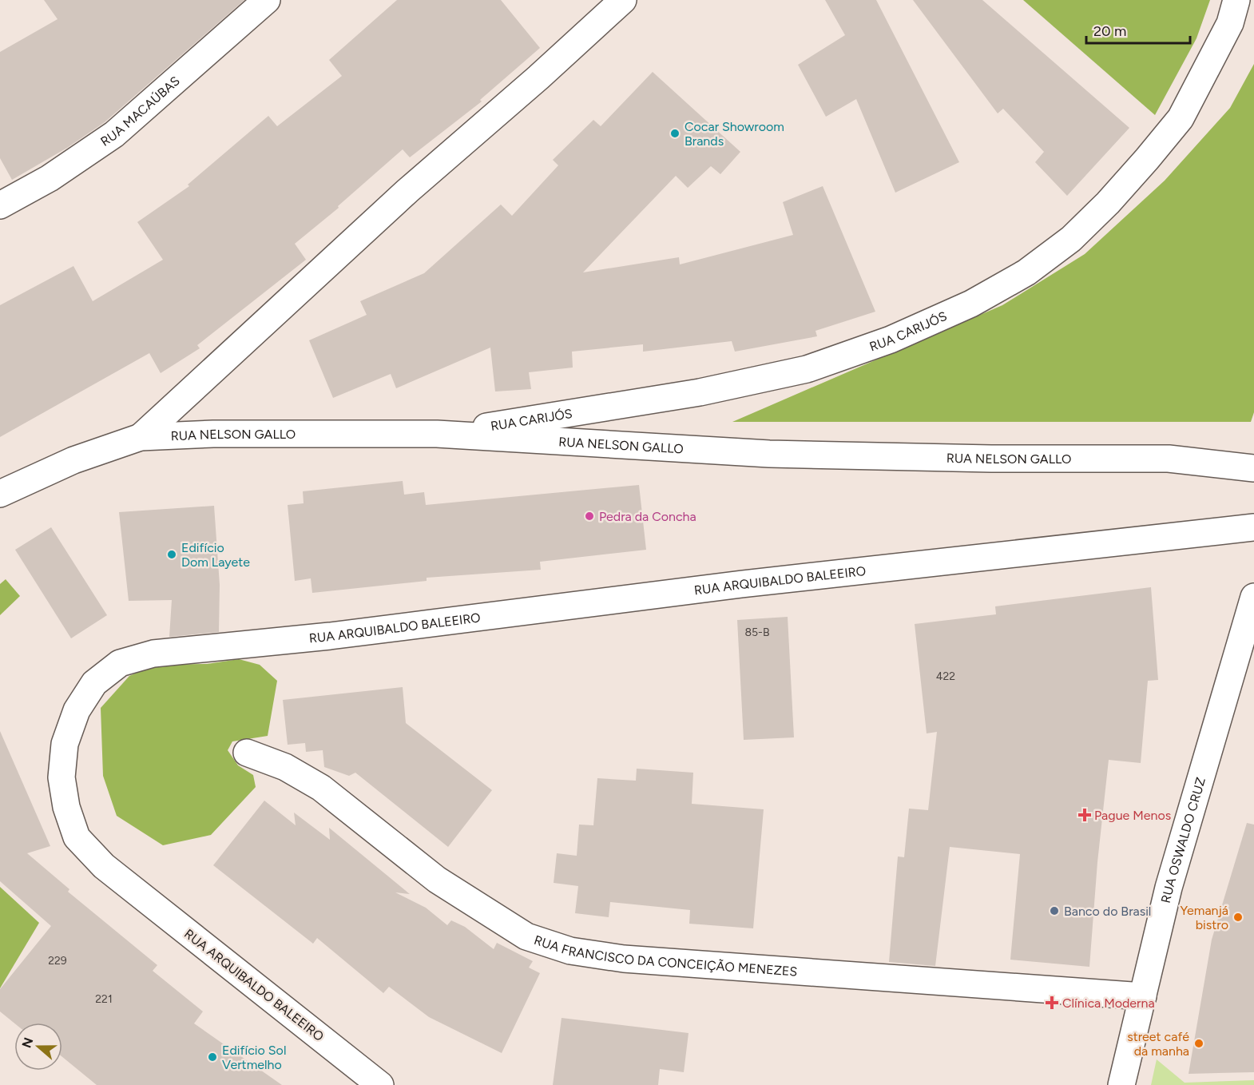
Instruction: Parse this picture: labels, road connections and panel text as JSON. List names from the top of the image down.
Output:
{
  "streets": {
    "street": [
      "RUA MACAÚBAS",
      "RUA CARIJÓS",
      "RUA NELSON GALLO",
      "RUA ARQUIBALDO BALEEIRO",
      "RUA OSWALDO CRUZ",
      "RUA FRANCISCO DA CONCEIÇÃO MENEZES"
    ]
  },
  "crossings": [
    ["RUA CARIJÓS", "RUA NELSON GALLO"],
    ["RUA OSWALDO CRUZ", "RUA FRANCISCO DA CONCEIÇÃO MENEZES"]
  ],
  "places": {
    "other": [
      "Cocar Showroom Brands",
      "Pedra da Concha",
      "Edifício Dom Layete",
      "Banco do Brasil",
      "Yemanjá bistro",
      "street café da manha",
      "Edifício Sol Vertmelho"
    ],
    "health": ["Pague Menos", "Clínica Moderna"]
  },
  "house_numbers": [
    "85-B",
    "422",
    "229",
    "221"
  ],
  "scale_bar": "20 m",
  "north": "left"
}
